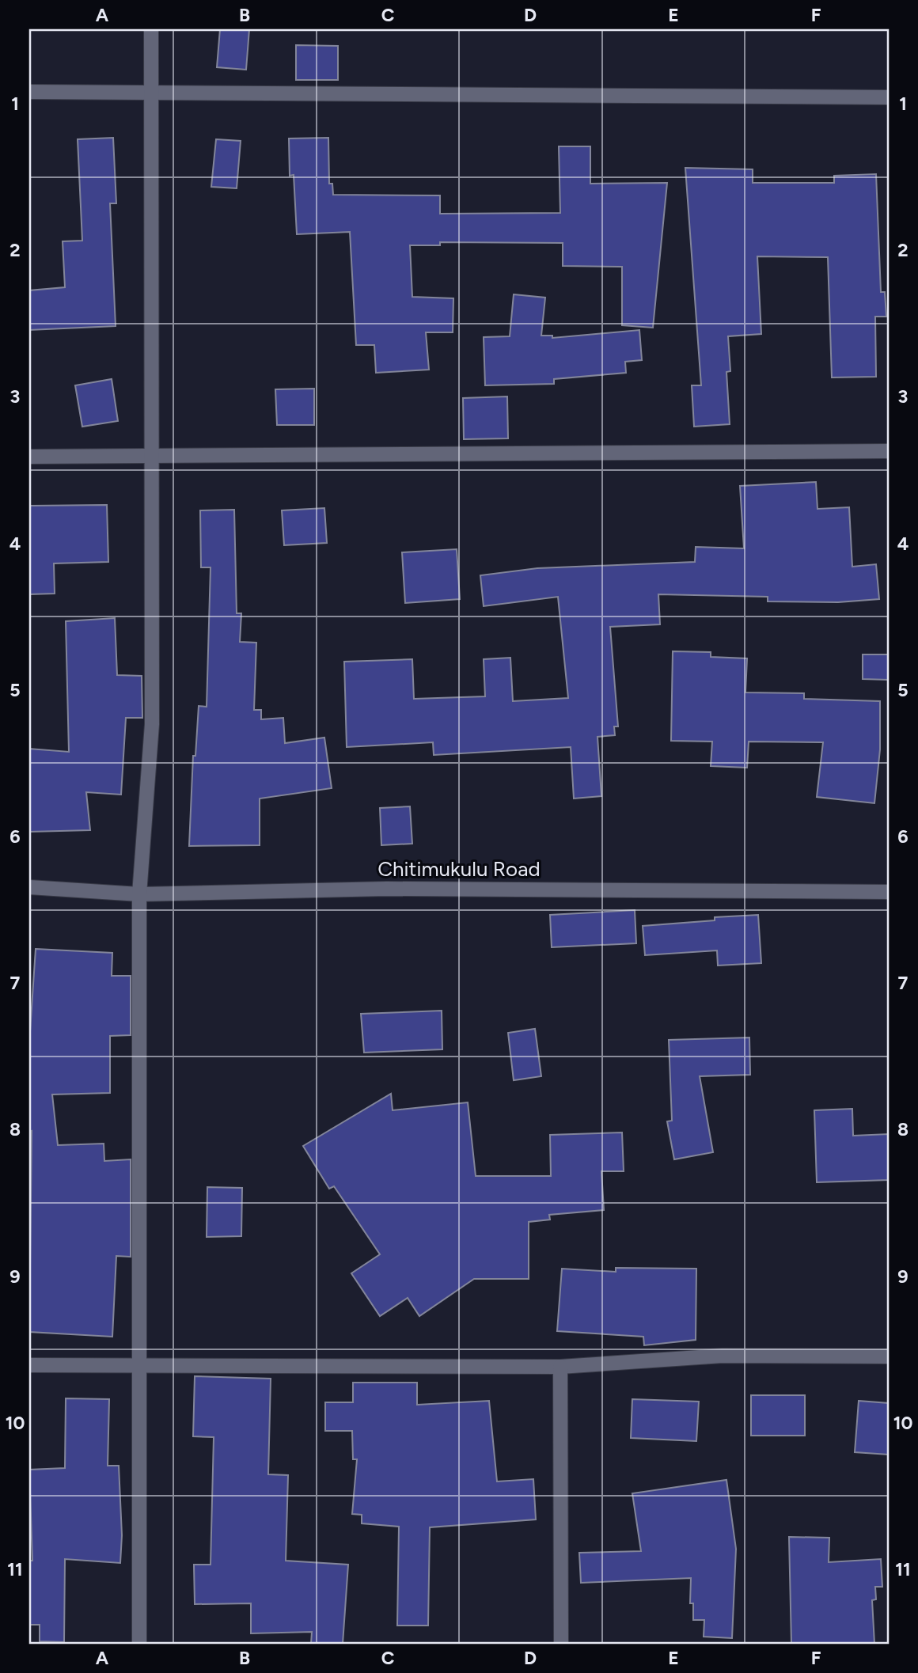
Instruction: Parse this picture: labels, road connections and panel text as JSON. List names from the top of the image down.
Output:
{
  "streets": {
    "street": ["Chitimukulu Road"]
  },
  "grid": {
    "columns": [
      "A",
      "B",
      "C",
      "D",
      "E",
      "F"
    ],
    "rows": [
      "1",
      "2",
      "3",
      "4",
      "5",
      "6",
      "7",
      "8",
      "9",
      "10",
      "11"
    ]
  }
}
